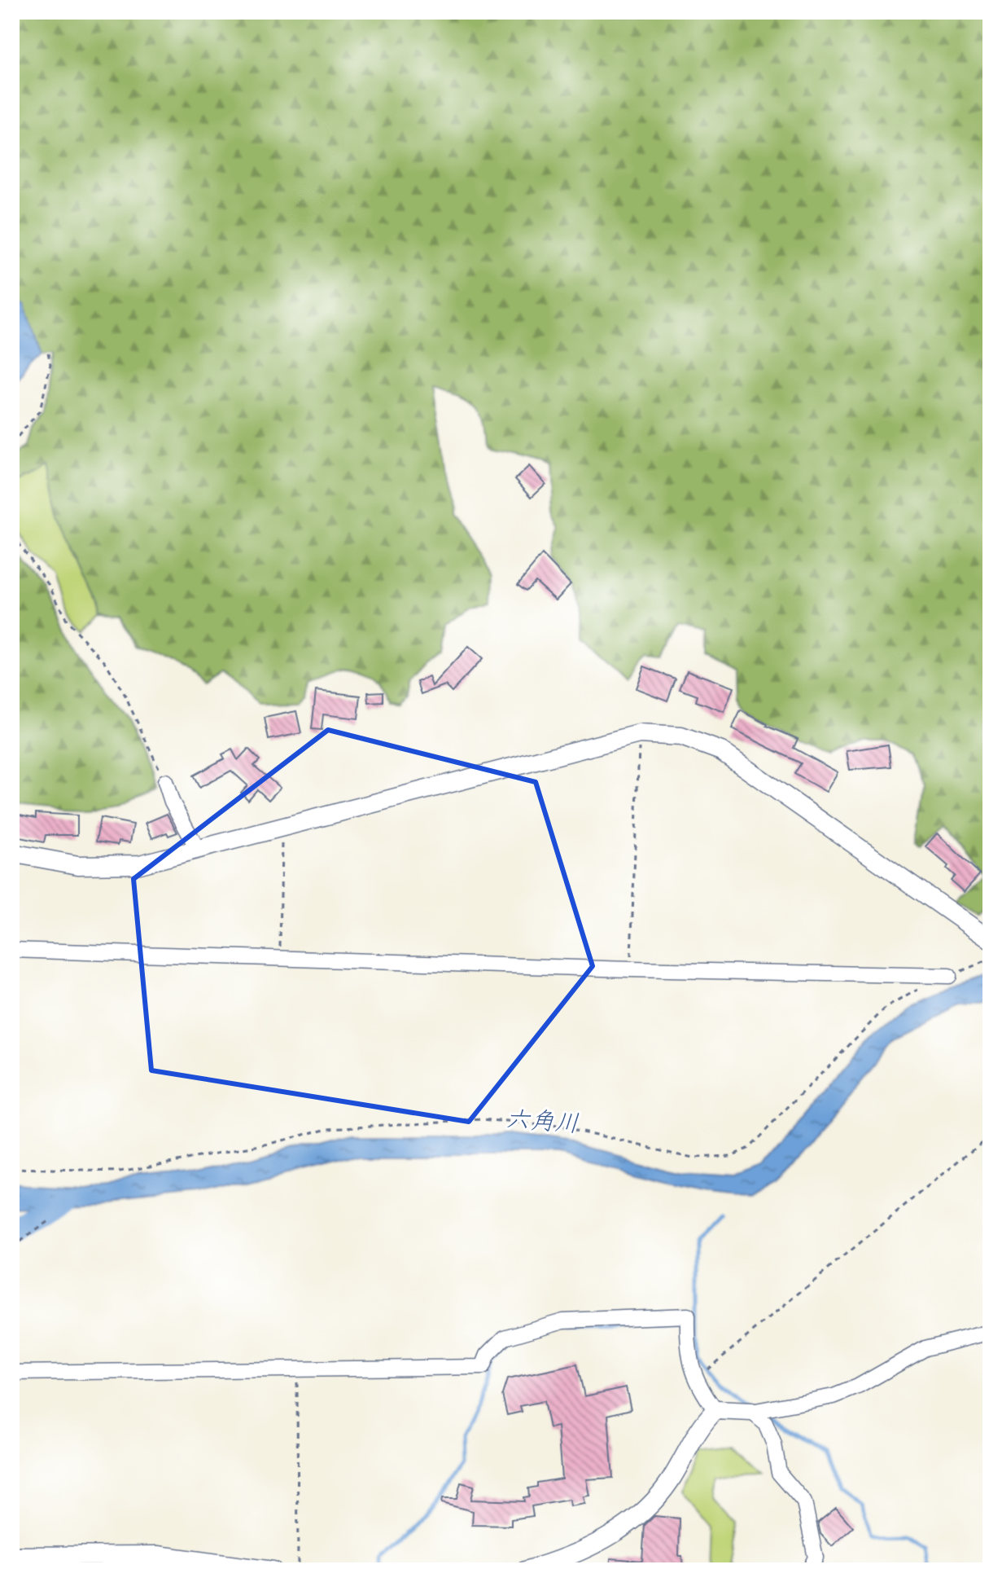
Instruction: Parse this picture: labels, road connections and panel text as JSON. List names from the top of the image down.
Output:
{
  "water": ["六角川"]
}
